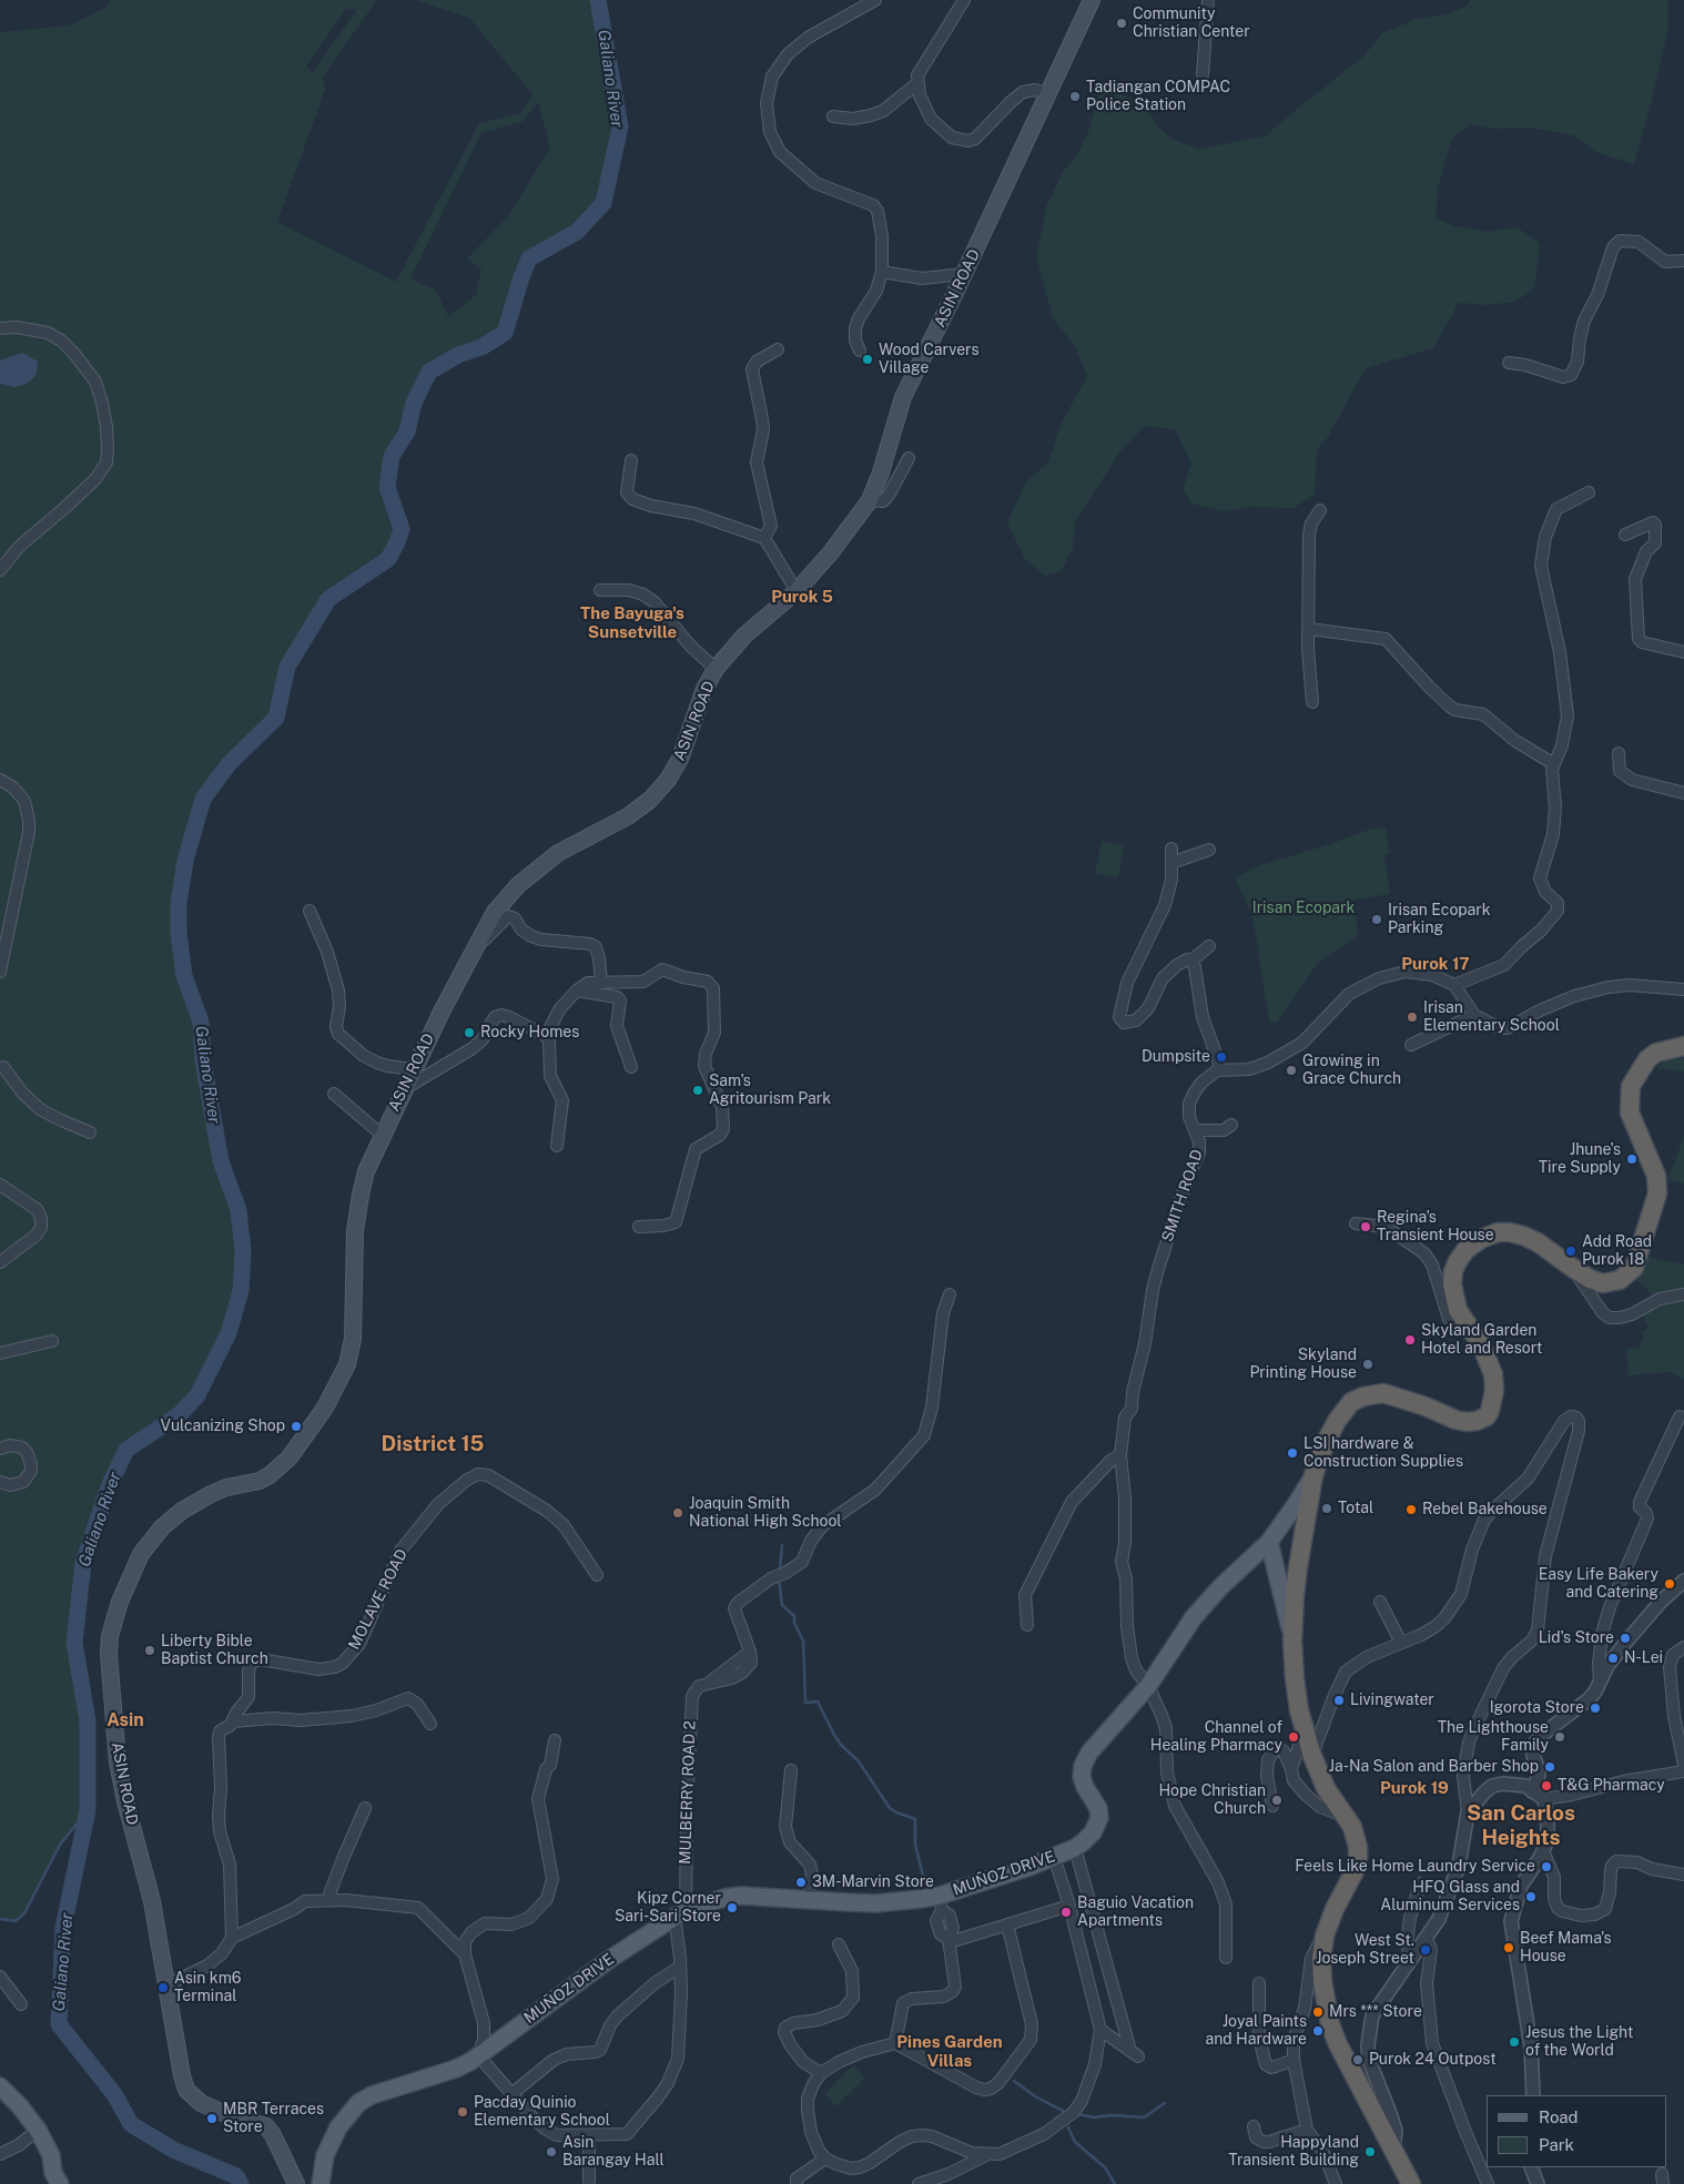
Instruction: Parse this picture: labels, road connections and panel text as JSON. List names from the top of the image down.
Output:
{
  "streets": {
    "main road": ["ASIN ROAD", "MUÑOZ DRIVE"],
    "street": ["SMITH ROAD", "MOLAVE ROAD", "MULBERRY ROAD 2"]
  },
  "crossings": [
    ["SMITH ROAD", "MUÑOZ DRIVE"],
    ["MULBERRY ROAD 2", "MUÑOZ DRIVE"]
  ],
  "districts": [
    "Purok 5",
    "The Bayuga's Sunsetville",
    "Purok 17",
    "District 15",
    "Asin",
    "Purok 19",
    "San Carlos Heights",
    "Pines Garden Villas"
  ],
  "water": ["Galiano River"],
  "parks": ["Irisan Ecopark"],
  "places": [
    "Community Christian Center",
    "Tadiangan COMPAC Police Station",
    "Wood Carvers Village",
    "Irisan Ecopark Parking",
    "Irisan Elementary School",
    "Rocky Homes",
    "Dumpsite",
    "Growing in Grace Church",
    "Sam's Agritourism Park",
    "Jhune's Tire Supply",
    "Regina's Transient House",
    "Add Road Purok 18",
    "Skyland Garden Hotel and Resort",
    "Skyland Printing House",
    "Vulcanizing Shop",
    "LSI hardware & Construction Supplies",
    "Total",
    "Rebel Bakehouse",
    "Joaquin Smith National High School",
    "Easy Life Bakery and Catering",
    "Lid's Store",
    "Liberty Bible Baptist Church",
    "N-Lei",
    "Livingwater",
    "Igorota Store",
    "Channel of Healing Pharmacy",
    "The Lighthouse Family",
    "Ja-Na Salon and Barber Shop",
    "T&G Pharmacy",
    "Hope Christian Church",
    "Feels Like Home Laundry Service",
    "3M-Marvin Store",
    "HFQ Glass and Aluminum Services",
    "Kipz Corner Sari-Sari Store",
    "Baguio Vacation Apartments",
    "Beef Mama's House",
    "West St. Joseph Street",
    "Asin km6 Terminal",
    "Mrs *** Store",
    "Joyal Paints and Hardware",
    "Jesus the Light of the World",
    "Purok 24 Outpost",
    "Pacday Quinio Elementary School",
    "MBR Terraces Store",
    "Asin Barangay Hall",
    "Happyland Transient Building"
  ],
  "legend": ["Road", "Park"]
}
